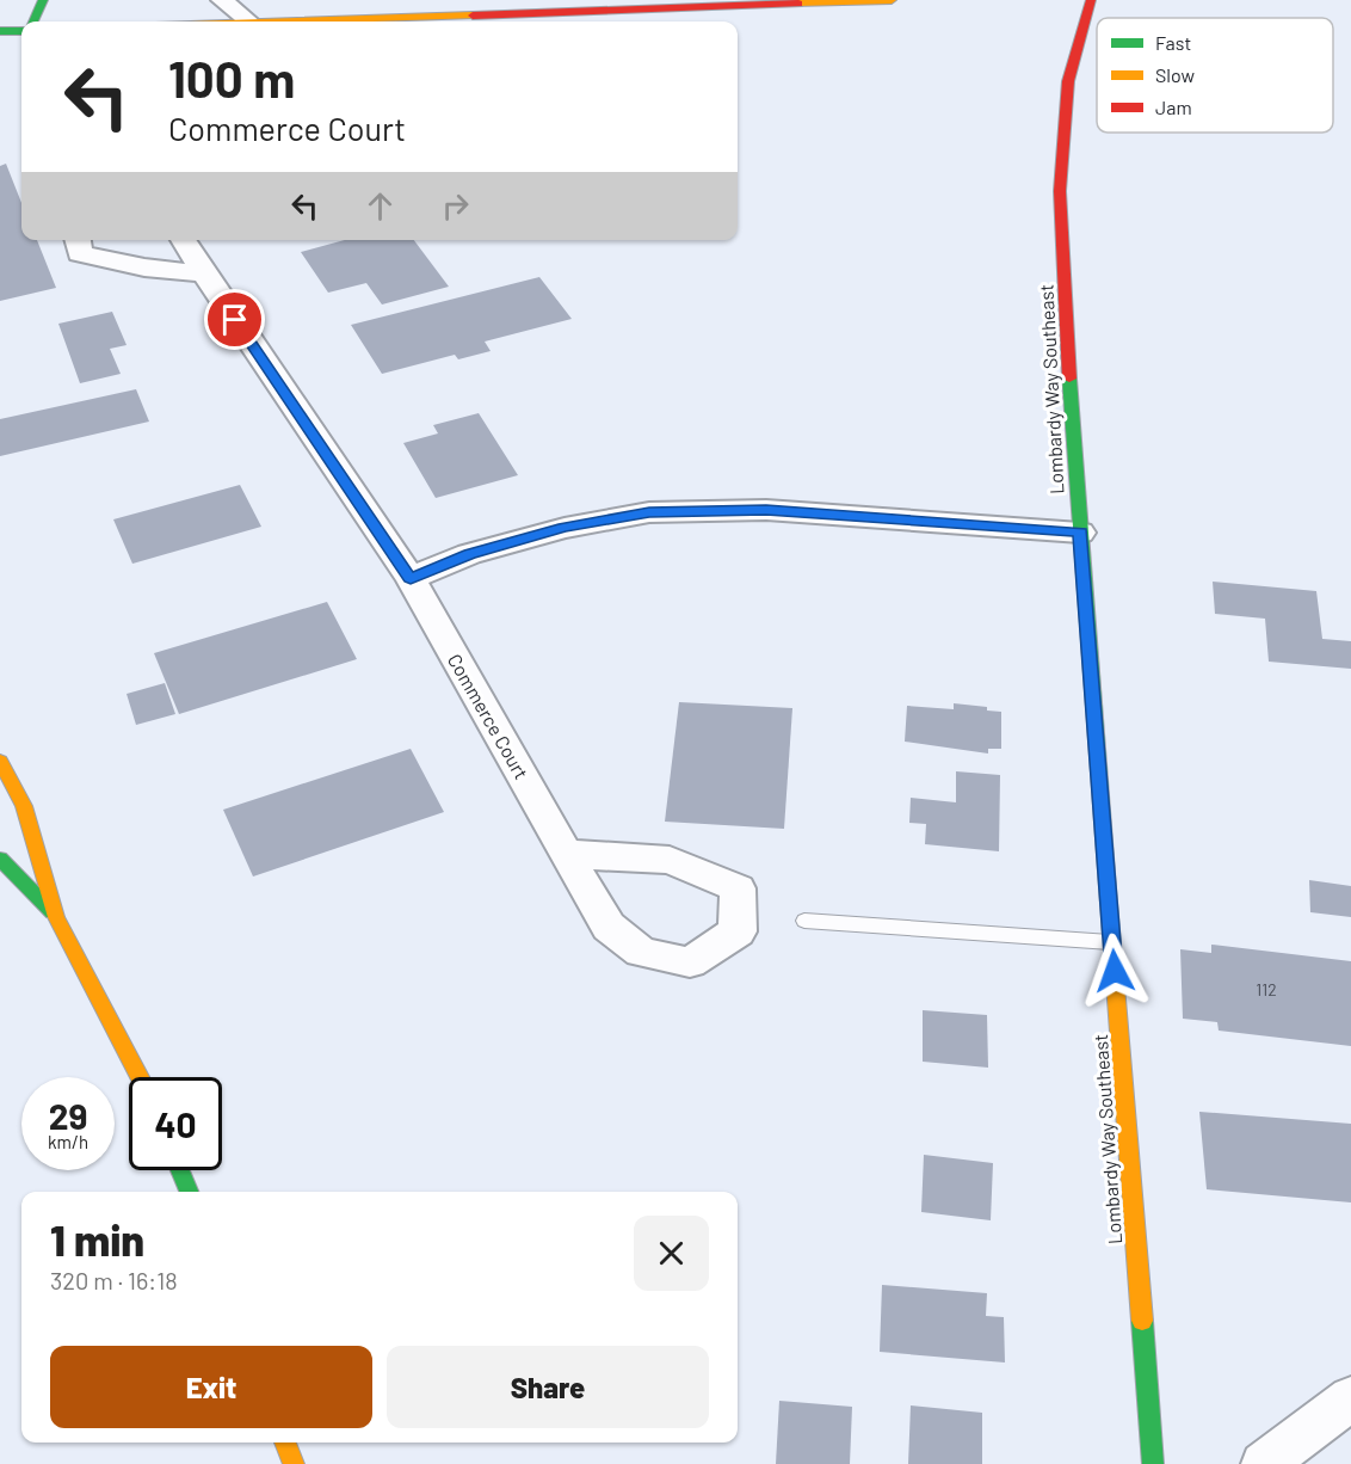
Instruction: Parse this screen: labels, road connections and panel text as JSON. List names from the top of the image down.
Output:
{
  "streets": {
    "main road": ["Lombardy Way Southeast"],
    "street": ["Commerce Court"]
  },
  "house_numbers": ["112"],
  "legend": ["Fast", "Slow", "Jam"],
  "page": {
    "turn": ["100 m", "Commerce Court"],
    "speed": "29 km/h",
    "limit": "40",
    "heading": ["1 min", "320 m · 16:18"],
    "buttons": ["Exit", "Share"]
  }
}
